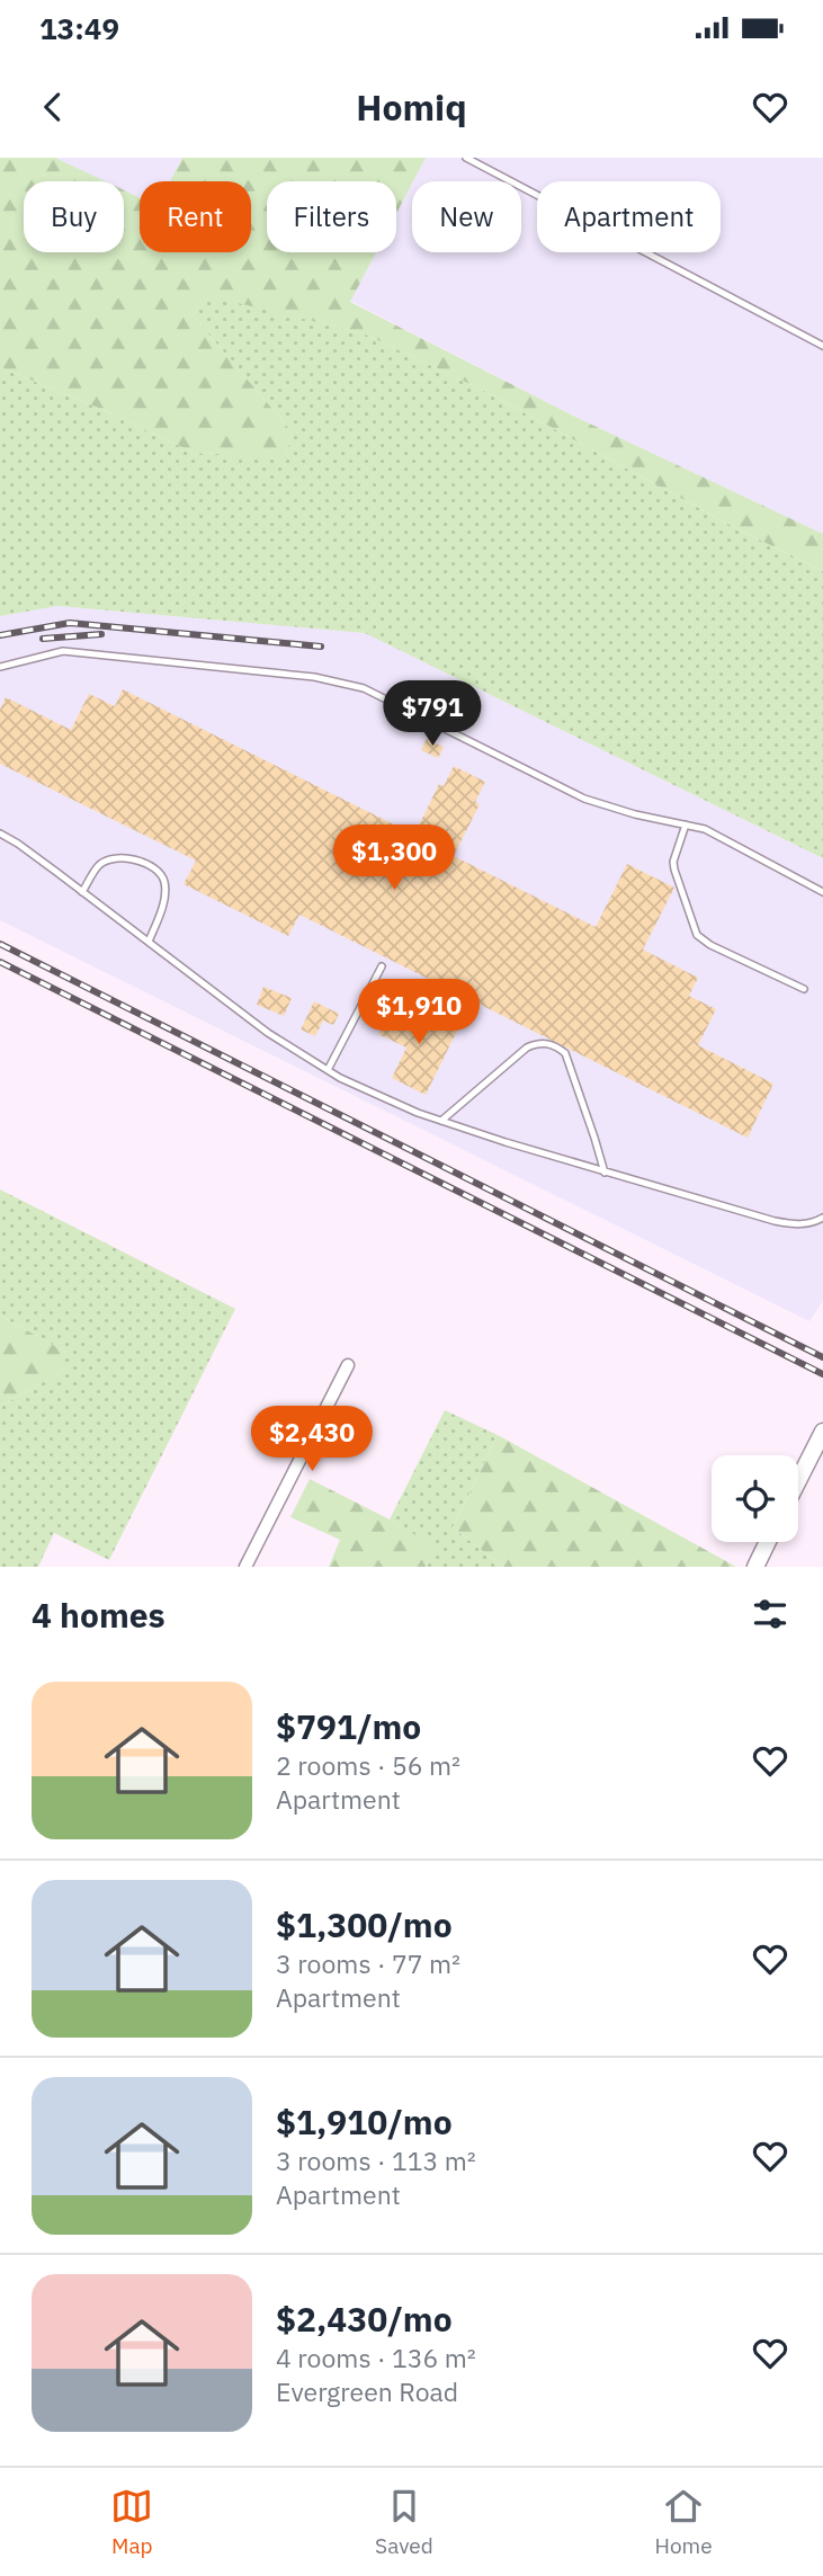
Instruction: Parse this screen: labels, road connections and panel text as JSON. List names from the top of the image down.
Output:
{
  "page": {
    "status": "13:49",
    "header": "Homiq",
    "chip": [
      "Buy",
      "Rent",
      "Filters",
      "New",
      "Apartment"
    ],
    "price": [
      "$791",
      "$1,300",
      "$1,910",
      "$2,430"
    ],
    "heading": "4 homes",
    "list": [
      {
        "name": "$791/mo",
        "note": "2 rooms · 56 m² · Apartment"
      },
      {
        "name": "$1,300/mo",
        "note": "3 rooms · 77 m² · Apartment"
      },
      {
        "name": "$1,910/mo",
        "note": "3 rooms · 113 m² · Apartment"
      },
      {
        "name": "$2,430/mo",
        "note": "4 rooms · 136 m² · Evergreen Road"
      }
    ],
    "tabs": ["Map", "Saved", "Home"]
  }
}
